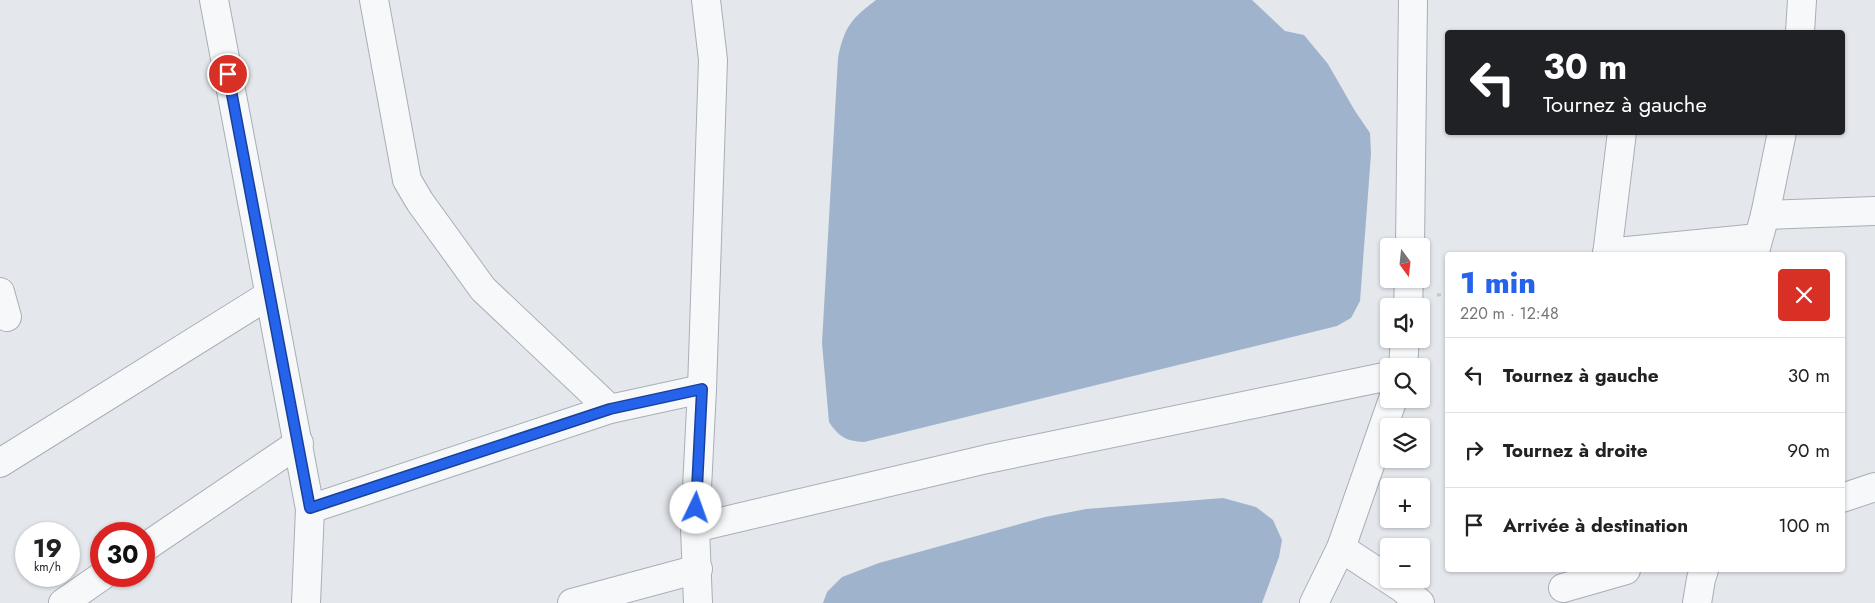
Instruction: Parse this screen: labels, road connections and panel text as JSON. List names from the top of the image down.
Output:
{
  "north": "bottom",
  "page": {
    "turn": ["30 m", "Tournez à gauche"],
    "map_buttons": ["+", "−"],
    "heading": ["1 min", "220 m · 12:48"],
    "list": [
      {
        "name": "Tournez à gauche",
        "value": "30 m"
      },
      {
        "name": "Tournez à droite",
        "value": "90 m"
      },
      {
        "name": "Arrivée à destination",
        "value": "100 m"
      }
    ],
    "speed": "19 km/h",
    "limit": "30"
  }
}
